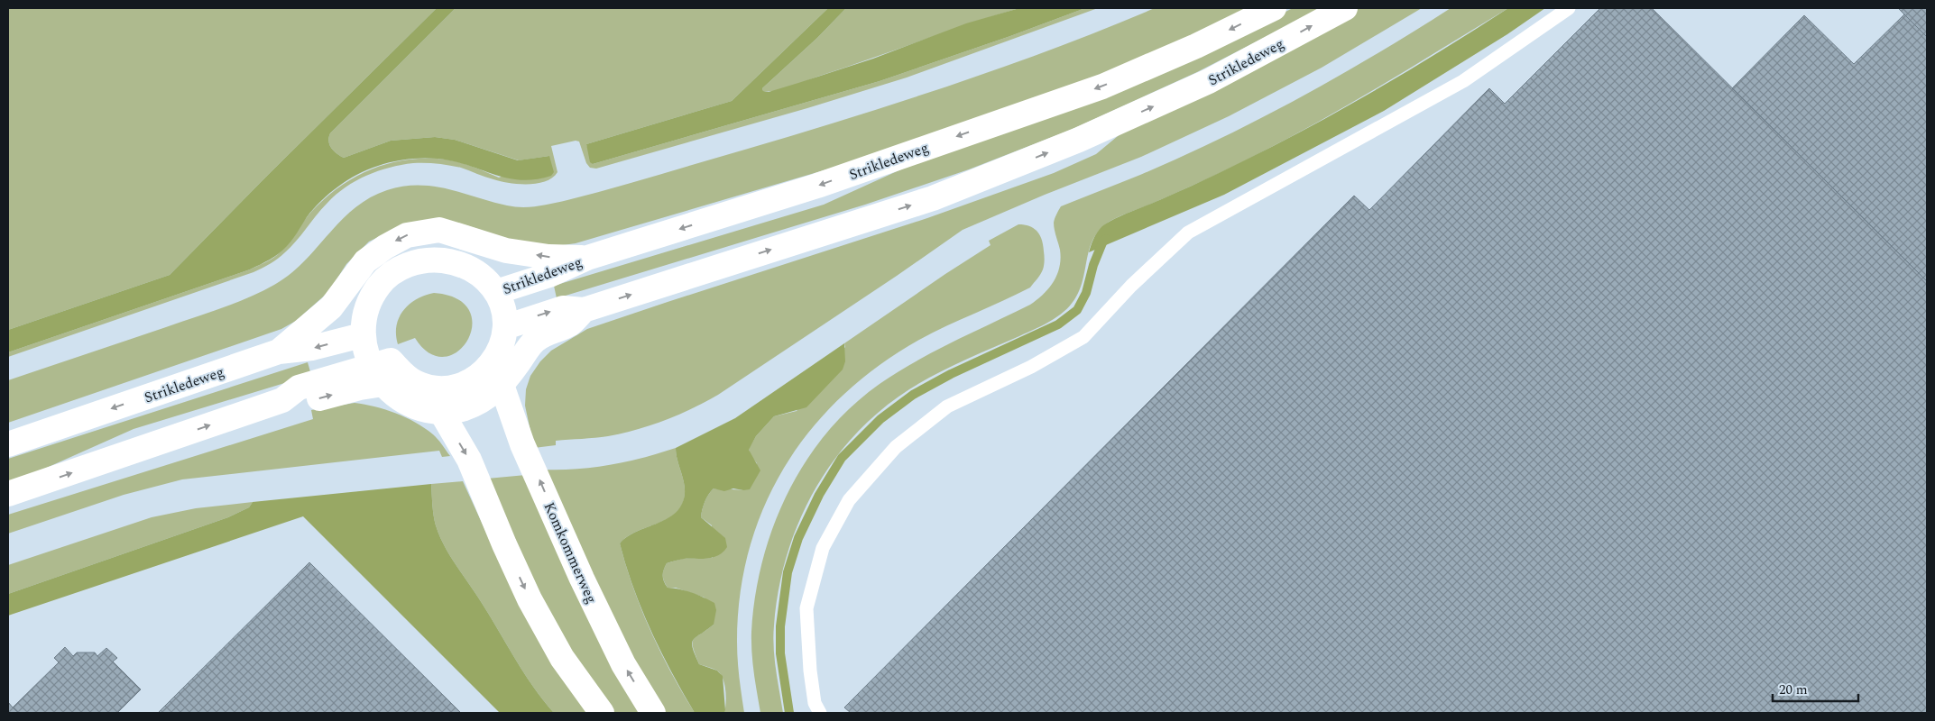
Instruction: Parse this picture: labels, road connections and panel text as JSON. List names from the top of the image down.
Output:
{
  "streets": {
    "main road": ["Strikledeweg", "Komkommerweg"]
  },
  "crossings": [
    ["Strikledeweg", "Komkommerweg"]
  ],
  "scale_bar": "20 m"
}
